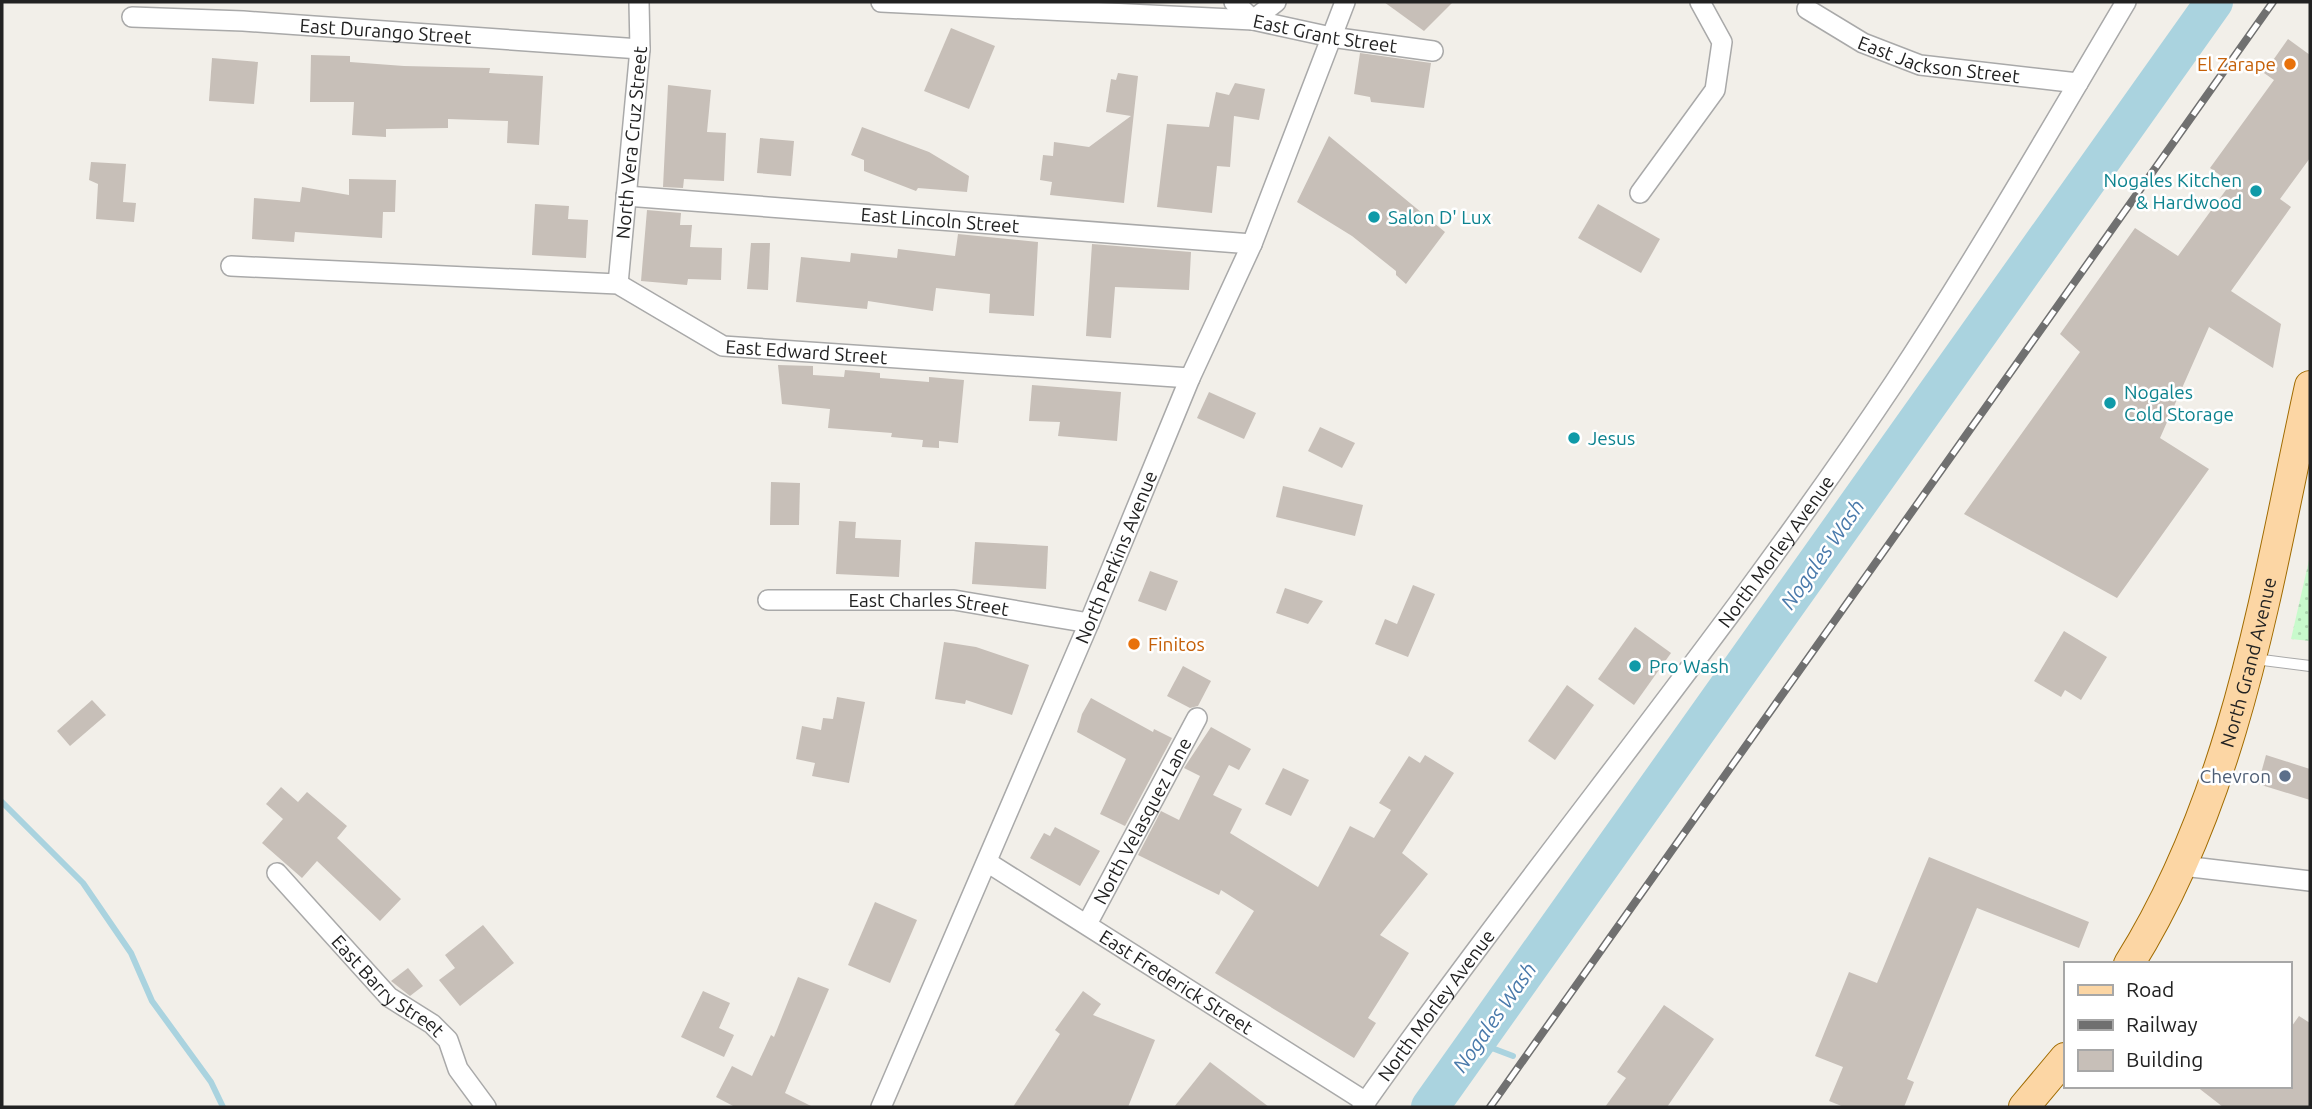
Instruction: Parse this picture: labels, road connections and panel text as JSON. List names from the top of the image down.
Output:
{
  "streets": {
    "main road": ["North Grand Avenue"],
    "street": [
      "East Durango Street",
      "East Grant Street",
      "East Jackson Street",
      "North Vera Cruz Street",
      "East Lincoln Street",
      "East Edward Street",
      "North Morley Avenue",
      "North Perkins Avenue",
      "East Charles Street",
      "North Velasquez Lane",
      "East Frederick Street",
      "East Barry Street"
    ]
  },
  "crossings": [
    ["East Durango Street", "North Vera Cruz Street"],
    ["East Grant Street", "North Perkins Avenue"],
    ["East Jackson Street", "North Morley Avenue"],
    ["North Vera Cruz Street", "East Lincoln Street"],
    ["North Vera Cruz Street", "East Edward Street"],
    ["East Lincoln Street", "North Perkins Avenue"],
    ["East Edward Street", "North Perkins Avenue"],
    ["North Morley Avenue", "East Frederick Street"],
    ["North Perkins Avenue", "East Charles Street"],
    ["North Perkins Avenue", "East Frederick Street"],
    ["North Velasquez Lane", "East Frederick Street"]
  ],
  "water": ["Nogales Wash"],
  "places": [
    "El Zarape",
    "Nogales Kitchen & Hardwood",
    "Salon D' Lux",
    "Nogales Cold Storage",
    "Jesus",
    "Finitos",
    "Pro Wash",
    "Chevron"
  ],
  "legend": ["Road", "Railway", "Building"]
}
